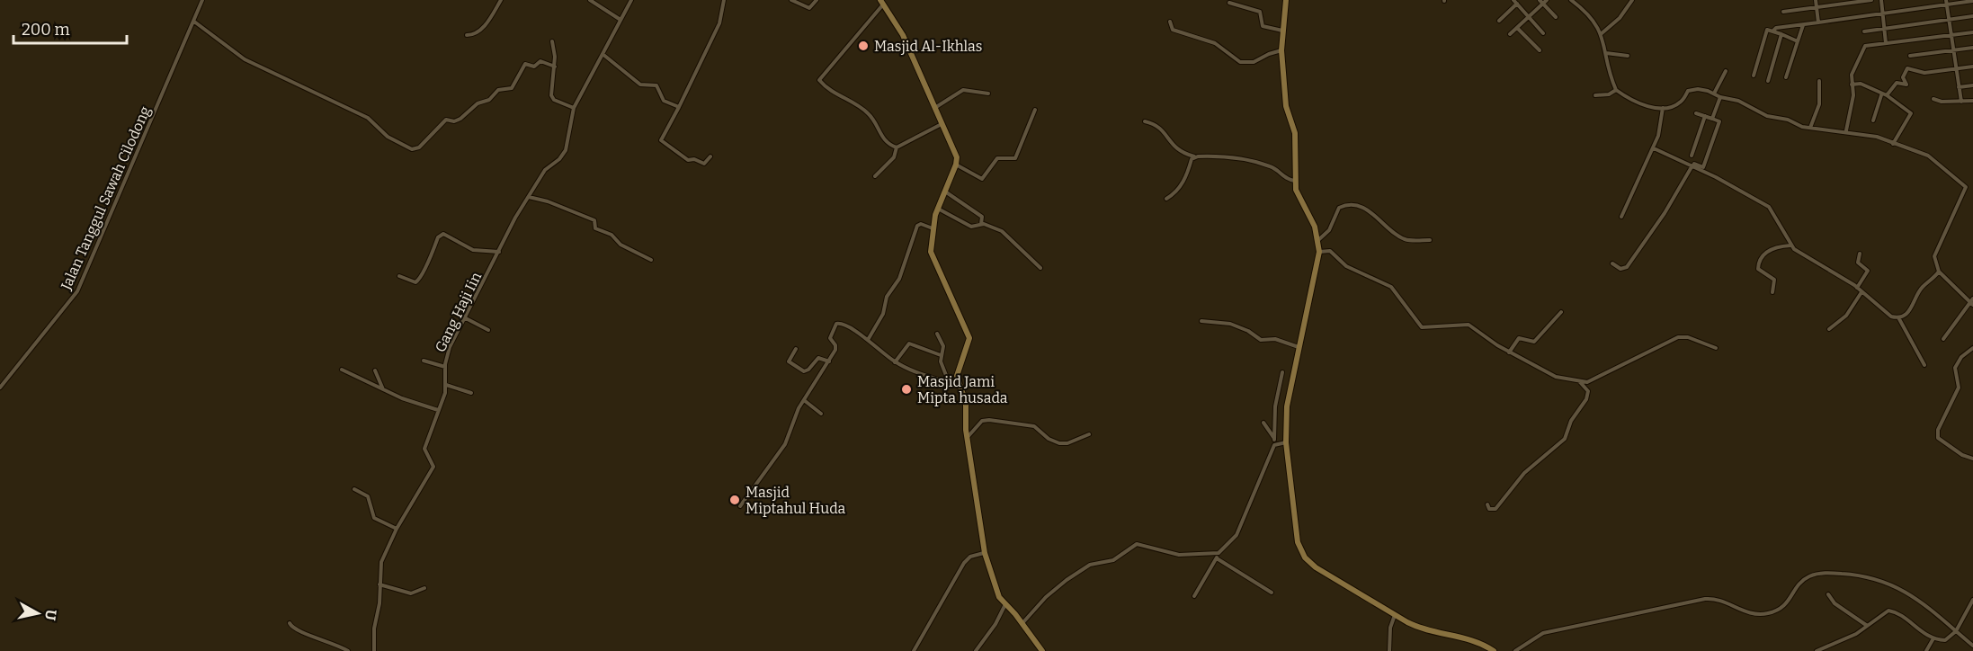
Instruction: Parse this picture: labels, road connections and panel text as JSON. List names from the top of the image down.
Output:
{
  "streets": {
    "street": ["Jalan Tanggul Sawah Cilodong", "Gang Haji Iin"]
  },
  "places": ["Masjid Al-Ikhlas", "Masjid Jami Mipta husada", "Masjid Miptahul Huda"],
  "scale_bar": "200 m",
  "north": "right"
}
